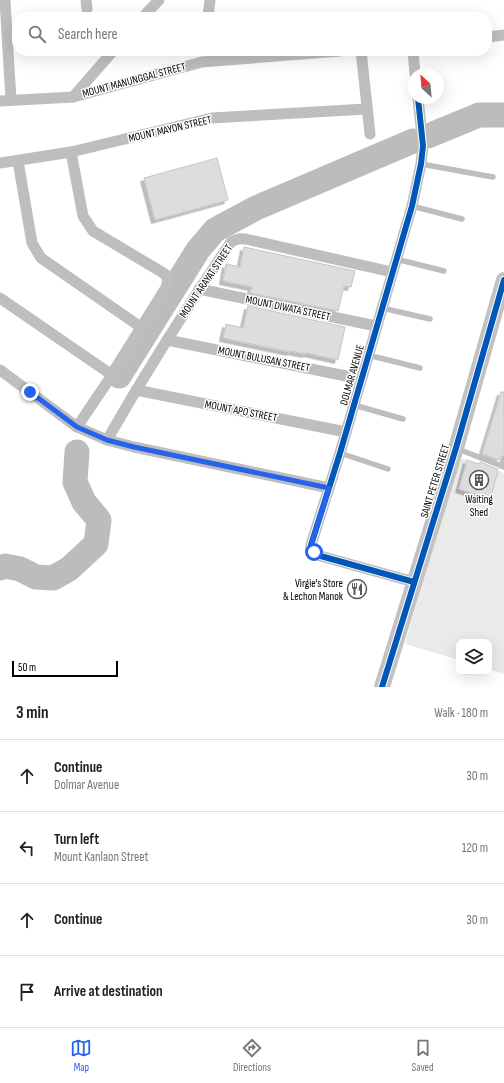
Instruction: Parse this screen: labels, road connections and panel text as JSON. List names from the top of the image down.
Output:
{
  "streets": {
    "street": [
      "MOUNT MANUNGGAL STREET",
      "MOUNT MAYON STREET",
      "MOUNT ARAYAT STREET",
      "MOUNT DIWATA STREET",
      "MOUNT BULUSAN STREET",
      "DOLMAR AVENUE",
      "MOUNT APO STREET",
      "SAINT PETER STREET"
    ]
  },
  "crossings": [
    ["MOUNT ARAYAT STREET", "MOUNT DIWATA STREET"],
    ["MOUNT ARAYAT STREET", "MOUNT BULUSAN STREET"],
    ["MOUNT ARAYAT STREET", "DOLMAR AVENUE"],
    ["MOUNT ARAYAT STREET", "MOUNT APO STREET"],
    ["MOUNT DIWATA STREET", "DOLMAR AVENUE"],
    ["MOUNT BULUSAN STREET", "DOLMAR AVENUE"],
    ["DOLMAR AVENUE", "MOUNT APO STREET"],
    ["DOLMAR AVENUE", "SAINT PETER STREET"]
  ],
  "places": {
    "building": ["Waiting Shed"],
    "restaurant": ["Virgie's Store & Lechon Manok"]
  },
  "scale_bar": "50 m",
  "north": "top left",
  "page": {
    "search": "Search here",
    "scale": "50 m",
    "heading": ["3 min", "Walk · 180 m"],
    "list": [
      ["Continue", "Dolmar Avenue", "30 m"],
      ["Turn left", "Mount Kanlaon Street", "120 m"],
      ["Continue", "30 m"],
      "Arrive at destination"
    ],
    "nav": ["Map", "Directions", "Saved"]
  }
}
